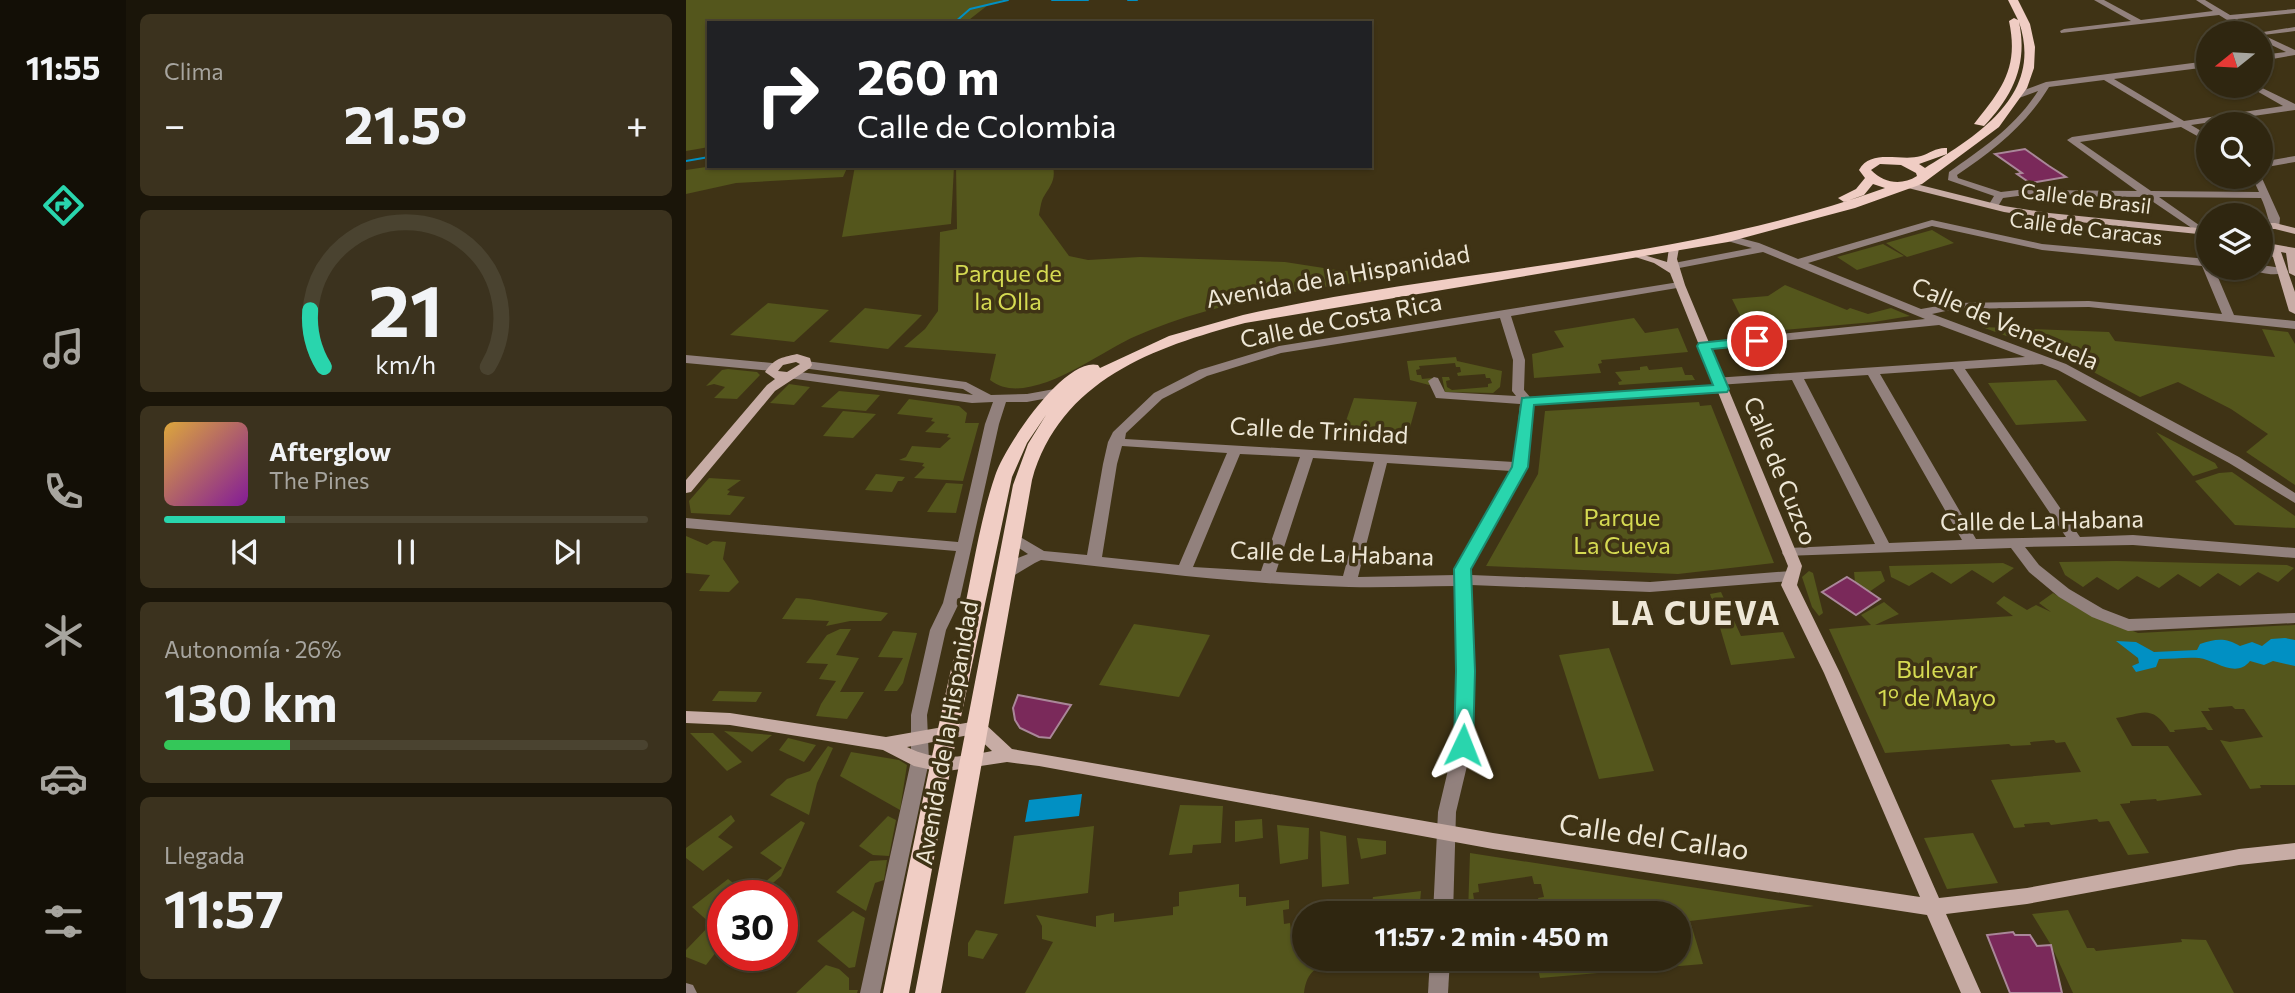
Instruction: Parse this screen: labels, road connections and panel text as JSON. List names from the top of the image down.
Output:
{
  "streets": {
    "main road": ["Avenida de la Hispanidad"],
    "street": [
      "Calle de Brasil",
      "Calle de Caracas",
      "Calle de Costa Rica",
      "Calle de Venezuela",
      "Calle de Trinidad",
      "Calle de Cuzco",
      "Calle de La Habana",
      "Calle del Callao"
    ]
  },
  "crossings": [
    ["Calle de Brasil", "Avenida de la Hispanidad"],
    ["Calle de Caracas", "Calle de Venezuela"],
    ["Avenida de la Hispanidad", "Calle de Venezuela"],
    ["Avenida de la Hispanidad", "Calle de Cuzco"],
    ["Avenida de la Hispanidad", "Calle de La Habana"],
    ["Avenida de la Hispanidad", "Calle del Callao"],
    ["Calle de Costa Rica", "Calle de Trinidad"],
    ["Calle de Costa Rica", "Calle de Cuzco"],
    ["Calle de Cuzco", "Calle de La Habana"],
    ["Calle de Cuzco", "Calle del Callao"]
  ],
  "districts": ["LA CUEVA"],
  "parks": ["Parque de la Olla", "Parque La Cueva", "Bulevar 1º de Mayo"],
  "north": "left",
  "page": {
    "tabs": "11:55",
    "tile": [
      "Clima",
      ["Autonomía · 26%", "130 km"],
      ["Llegada", "11:57"]
    ],
    "turn": ["260 m", "Calle de Colombia"],
    "heat": ["−", "21.5°", "+"],
    "song": ["Afterglow", "The Pines"],
    "limit": "30",
    "trip": "11:57 · 2 min · 450 m",
    "gauge": ["21", "km/h"]
  }
}
